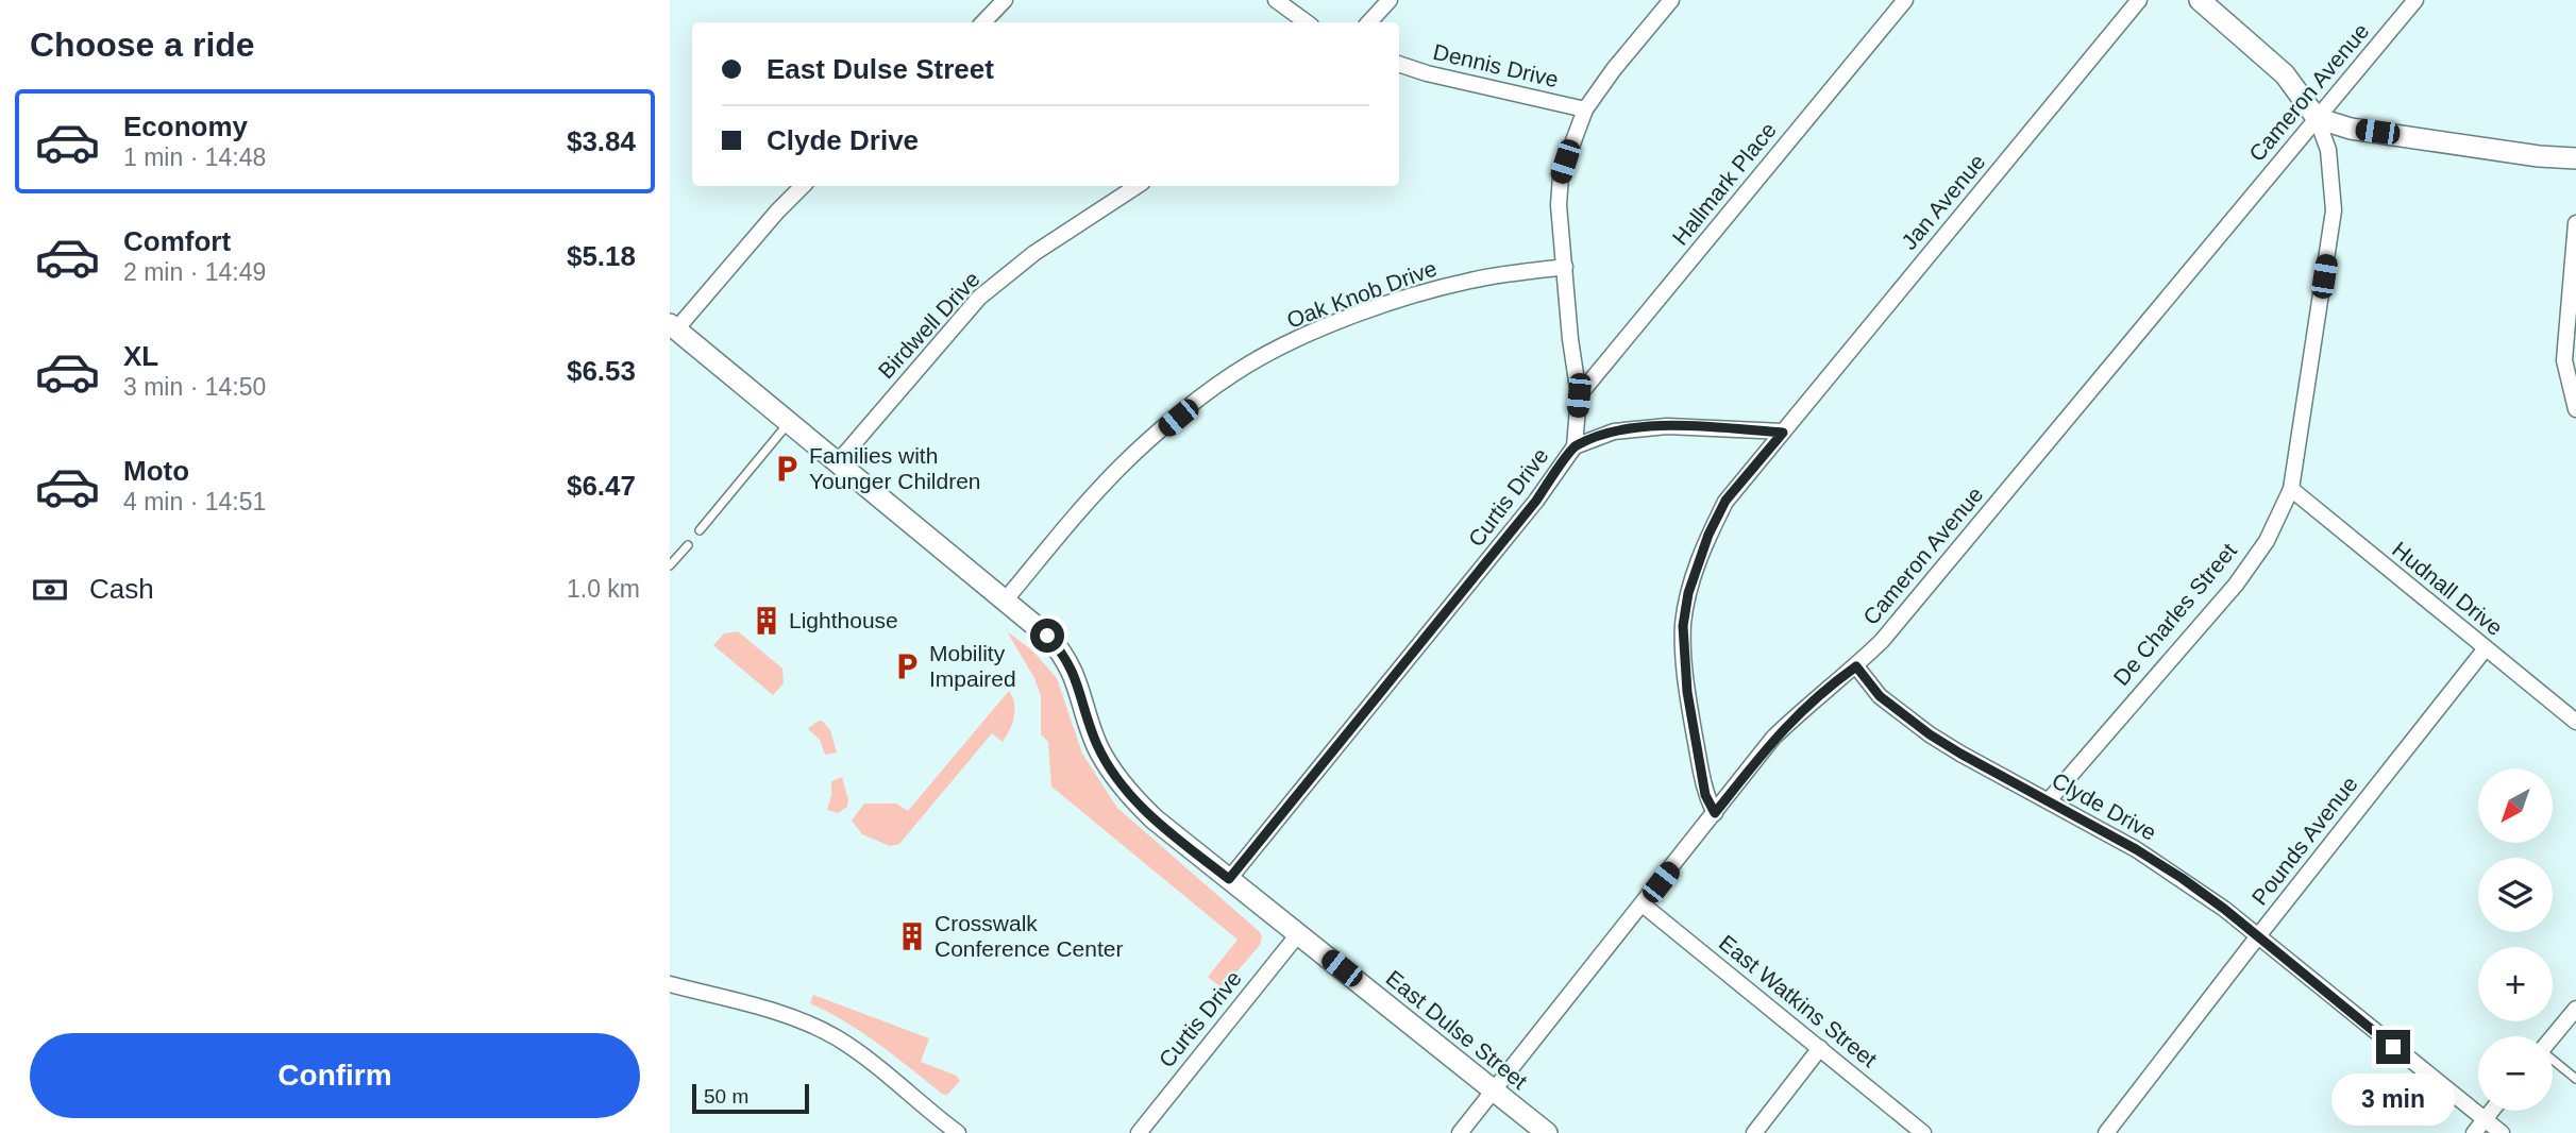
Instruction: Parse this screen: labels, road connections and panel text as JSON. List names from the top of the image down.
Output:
{
  "streets": {
    "street": [
      "Dennis Drive",
      "Cameron Avenue",
      "Hallmark Place",
      "Jan Avenue",
      "Oak Knob Drive",
      "Birdwell Drive",
      "Curtis Drive",
      "Hudnall Drive",
      "De Charles Street",
      "Clyde Drive",
      "Pounds Avenue",
      "East Watkins Street",
      "East Dulse Street"
    ]
  },
  "crossings": [
    ["Dennis Drive", "Curtis Drive"],
    ["Cameron Avenue", "Jan Avenue"],
    ["Cameron Avenue", "De Charles Street"],
    ["Cameron Avenue", "Clyde Drive"],
    ["Cameron Avenue", "East Watkins Street"],
    ["Cameron Avenue", "East Dulse Street"],
    ["Hallmark Place", "Curtis Drive"],
    ["Oak Knob Drive", "Curtis Drive"],
    ["Oak Knob Drive", "East Dulse Street"],
    ["Birdwell Drive", "East Dulse Street"],
    ["Curtis Drive", "East Dulse Street"],
    ["Hudnall Drive", "De Charles Street"],
    ["Hudnall Drive", "Pounds Avenue"],
    ["De Charles Street", "Clyde Drive"],
    ["Clyde Drive", "Pounds Avenue"]
  ],
  "places": {
    "parking": ["Families with Younger Children", "Mobility Impaired"],
    "building": ["Lighthouse", "Crosswalk Conference Center"]
  },
  "scale_bar": "50 m",
  "north": "bottom left",
  "page": {
    "heading": "Choose a ride",
    "banner": ["East Dulse Street", "Clyde Drive"],
    "list": [
      {
        "name": "Economy",
        "note": "1 min · 14:48",
        "value": "$3.84"
      },
      {
        "name": "Comfort",
        "note": "2 min · 14:49",
        "value": "$5.18"
      },
      {
        "name": "XL",
        "note": "3 min · 14:50",
        "value": "$6.53"
      },
      {
        "name": "Moto",
        "note": "4 min · 14:51",
        "value": "$6.47"
      }
    ],
    "pay": ["Cash", "1.0 km"],
    "map_buttons": ["+", "−"],
    "buttons": "Confirm",
    "bubble": "3 min",
    "scale": "50 m"
  }
}
